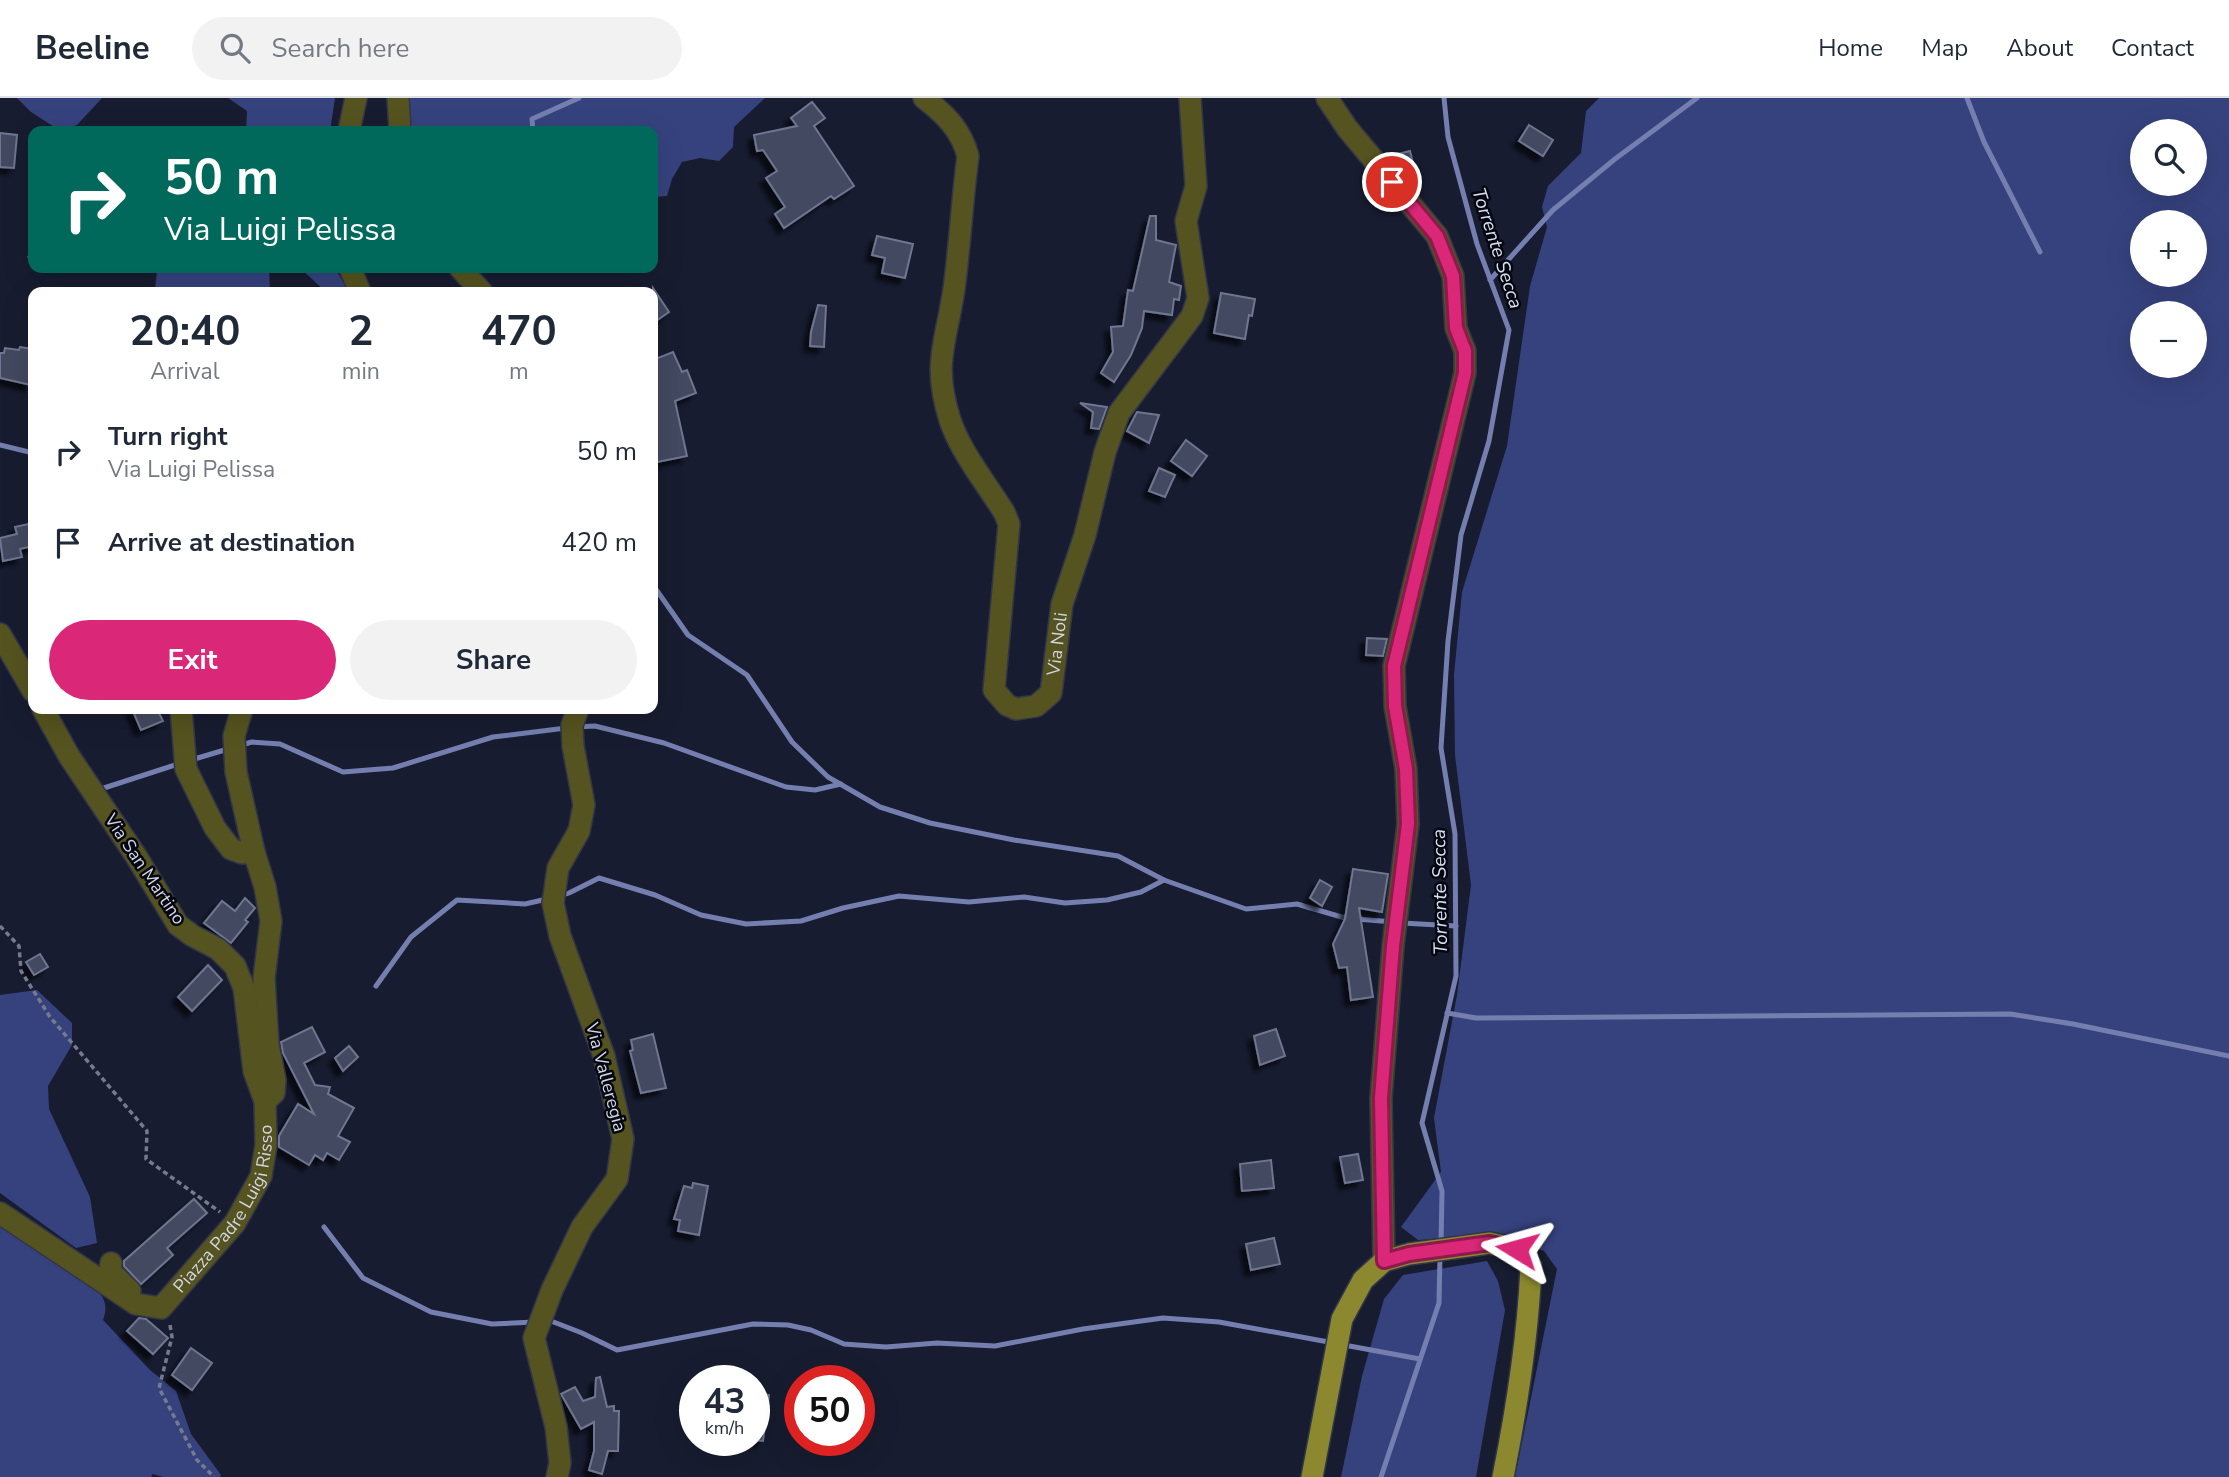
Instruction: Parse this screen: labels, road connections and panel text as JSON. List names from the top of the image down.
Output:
{
  "streets": {
    "street": [
      "Via Noli",
      "Via San Martino",
      "Via Valleregia",
      "Piazza Padre Luigi Risso"
    ]
  },
  "crossings": [
    ["Via San Martino", "Piazza Padre Luigi Risso"]
  ],
  "water": ["Torrente Secca"],
  "page": {
    "header": "Beeline",
    "search": "Search here",
    "nav": [
      "Home",
      "Map",
      "About",
      "Contact"
    ],
    "map_buttons": ["+", "−"],
    "turn": ["50 m", "Via Luigi Pelissa"],
    "eta": [
      "20:40",
      "Arrival",
      "2",
      "min",
      "470",
      "m"
    ],
    "list": [
      {
        "name": "Turn right",
        "note": "Via Luigi Pelissa",
        "value": "50 m"
      },
      {
        "name": "Arrive at destination",
        "value": "420 m"
      }
    ],
    "buttons": ["Exit", "Share"],
    "speed": "43 km/h",
    "limit": "50"
  }
}
